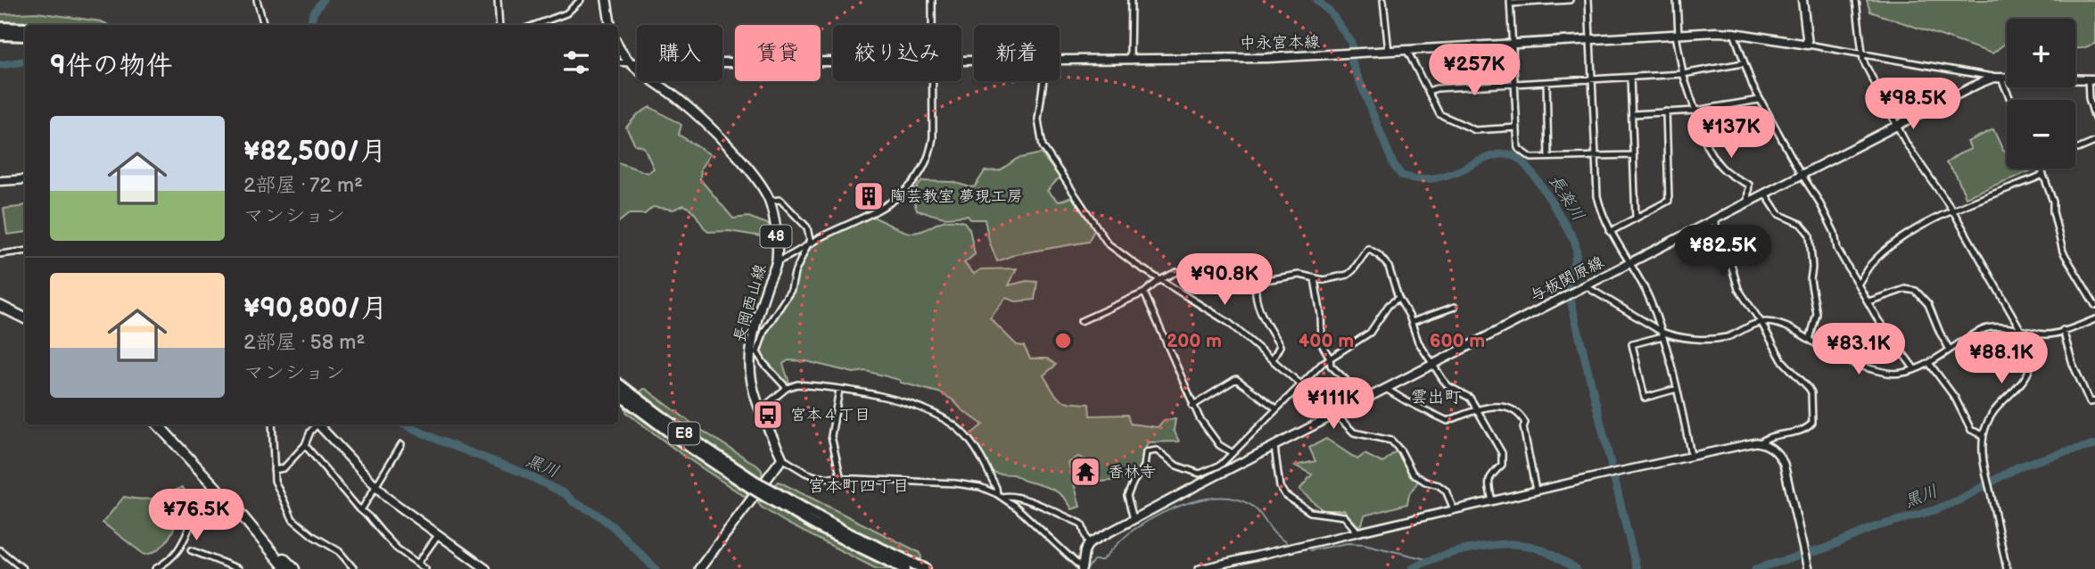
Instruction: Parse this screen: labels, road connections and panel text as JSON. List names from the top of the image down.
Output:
{
  "streets": {
    "highway": ["E8"],
    "main road": [
      "中永宮本線",
      "48",
      "与板関原線",
      "長岡西山線"
    ]
  },
  "crossings": [
    ["中永宮本線", "長岡西山線"]
  ],
  "districts": ["雲出町", "宮本町四丁目"],
  "water": ["長楽川", "黒川"],
  "places": {
    "building": ["陶芸教室 夢現工房"],
    "bus stop": ["宮本４丁目"],
    "temple": ["香林寺"]
  },
  "page": {
    "map_buttons": ["+", "−"],
    "chip": [
      "購入",
      "賃貸",
      "絞り込み",
      "新着"
    ],
    "heading": "9件の物件",
    "price": [
      "¥257K",
      "¥98.5K",
      "¥137K",
      "¥82.5K",
      "¥90.8K",
      "¥83.1K",
      "¥88.1K",
      "¥111K",
      "¥76.5K"
    ],
    "list": [
      {
        "name": "¥82,500/月",
        "note": "2部屋 · 72 m² · マンション"
      },
      {
        "name": "¥90,800/月",
        "note": "2部屋 · 58 m² · マンション"
      }
    ]
  },
  "rings": ["200 m", "400 m", "600 m"]
}
